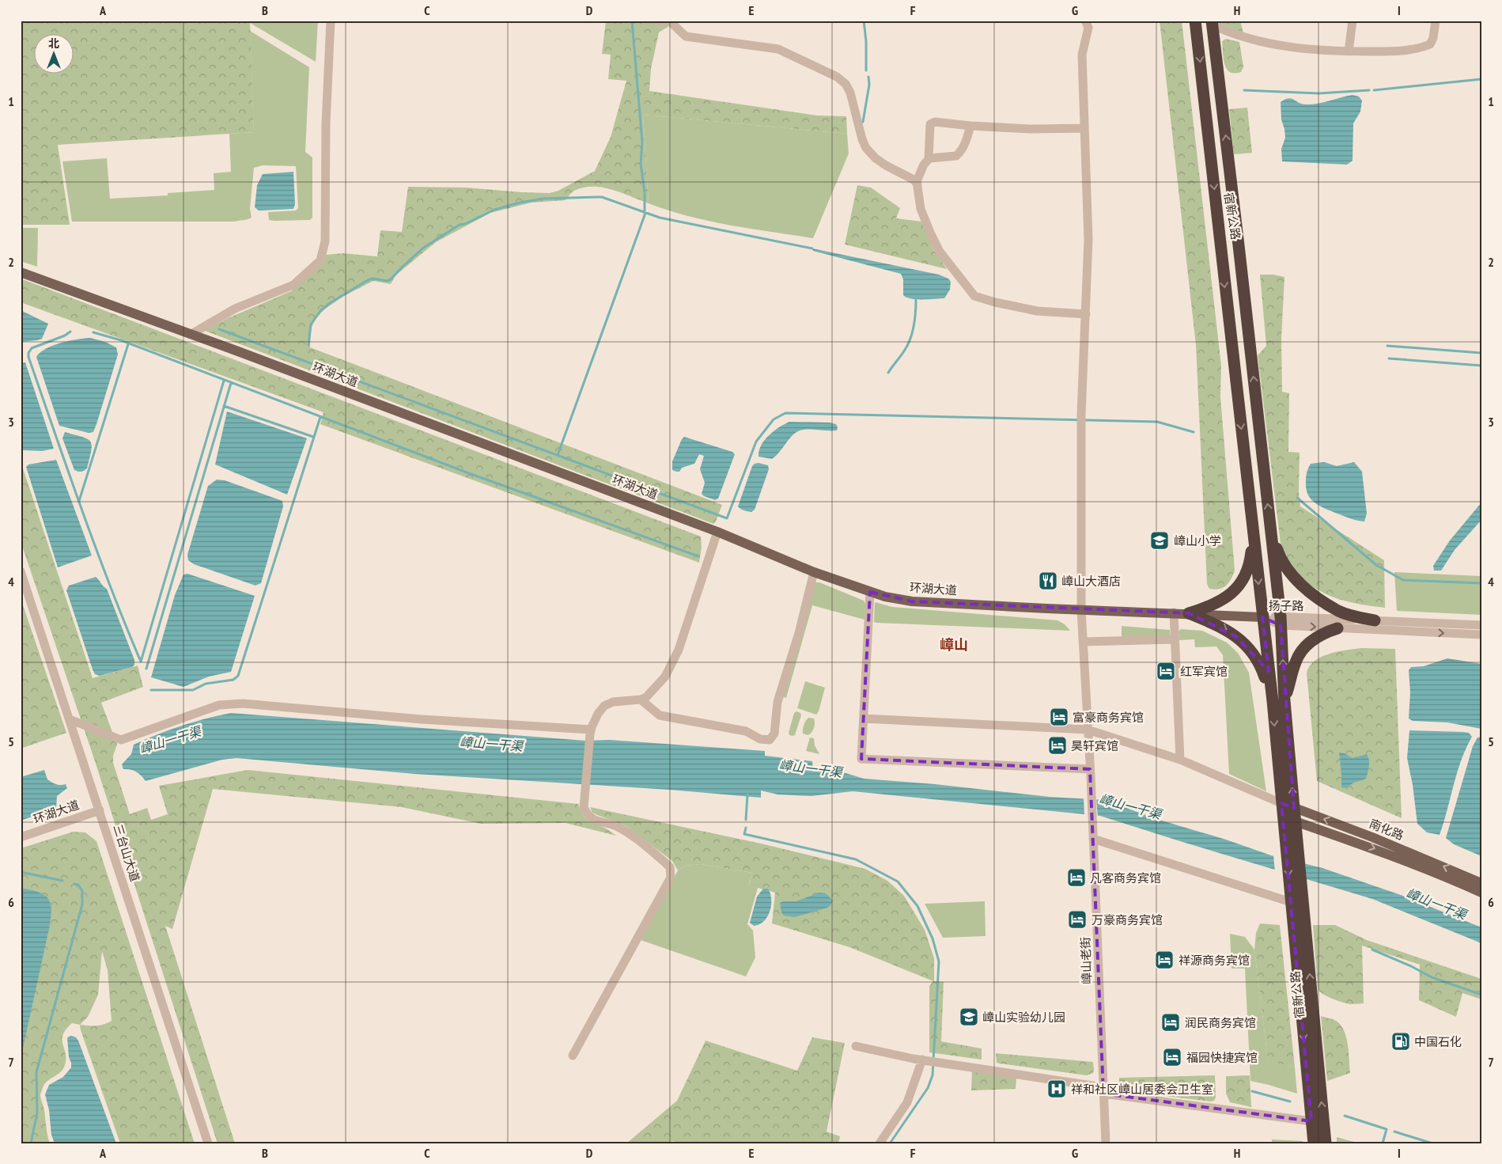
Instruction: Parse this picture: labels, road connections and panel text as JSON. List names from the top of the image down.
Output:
{
  "streets": {
    "highway": ["宿新公路"],
    "main road": ["环湖大道", "南化路"],
    "street": ["扬子路", "三台山大道", "嶂山老街"]
  },
  "crossings": [
    ["环湖大道", "扬子路"],
    ["环湖大道", "三台山大道"],
    ["环湖大道", "嶂山老街"]
  ],
  "districts": ["嶂山"],
  "water": ["嶂山一干渠"],
  "places": {
    "school or university": ["嶂山小学", "嶂山实验幼儿园"],
    "restaurant": ["嶂山大酒店"],
    "hotel": [
      "红军宾馆",
      "富豪商务宾馆",
      "昊轩宾馆",
      "凡客商务宾馆",
      "万豪商务宾馆",
      "祥源商务宾馆",
      "润民商务宾馆",
      "福园快捷宾馆"
    ],
    "fuel station": ["中国石化"],
    "hospital": ["祥和社区嶂山居委会卫生室"]
  },
  "north": "top",
  "grid": {
    "columns": [
      "A",
      "B",
      "C",
      "D",
      "E",
      "F",
      "G",
      "H",
      "I"
    ],
    "rows": [
      "1",
      "2",
      "3",
      "4",
      "5",
      "6",
      "7"
    ]
  }
}
